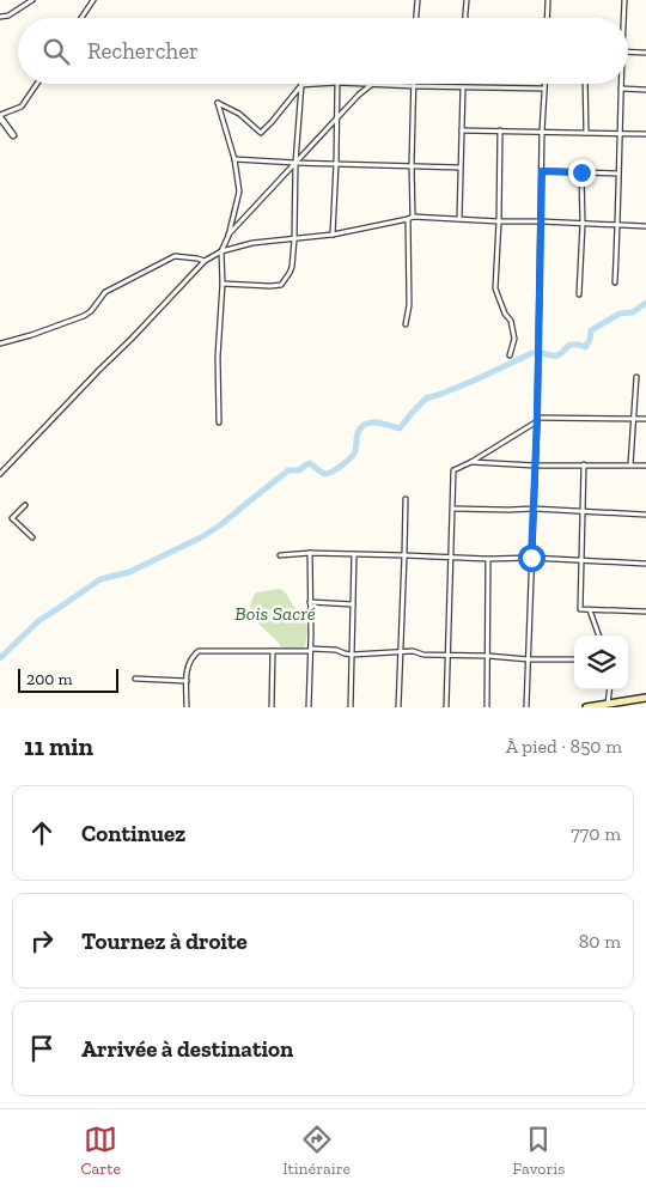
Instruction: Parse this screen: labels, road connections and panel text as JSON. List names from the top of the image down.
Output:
{
  "parks": ["Bois Sacré"],
  "scale_bar": "200 m",
  "page": {
    "search": "Rechercher",
    "scale": "200 m",
    "heading": ["11 min", "À pied · 850 m"],
    "list": [
      ["Continuez", "770 m"],
      ["Tournez à droite", "80 m"],
      "Arrivée à destination"
    ],
    "nav": ["Carte", "Itinéraire", "Favoris"]
  }
}
